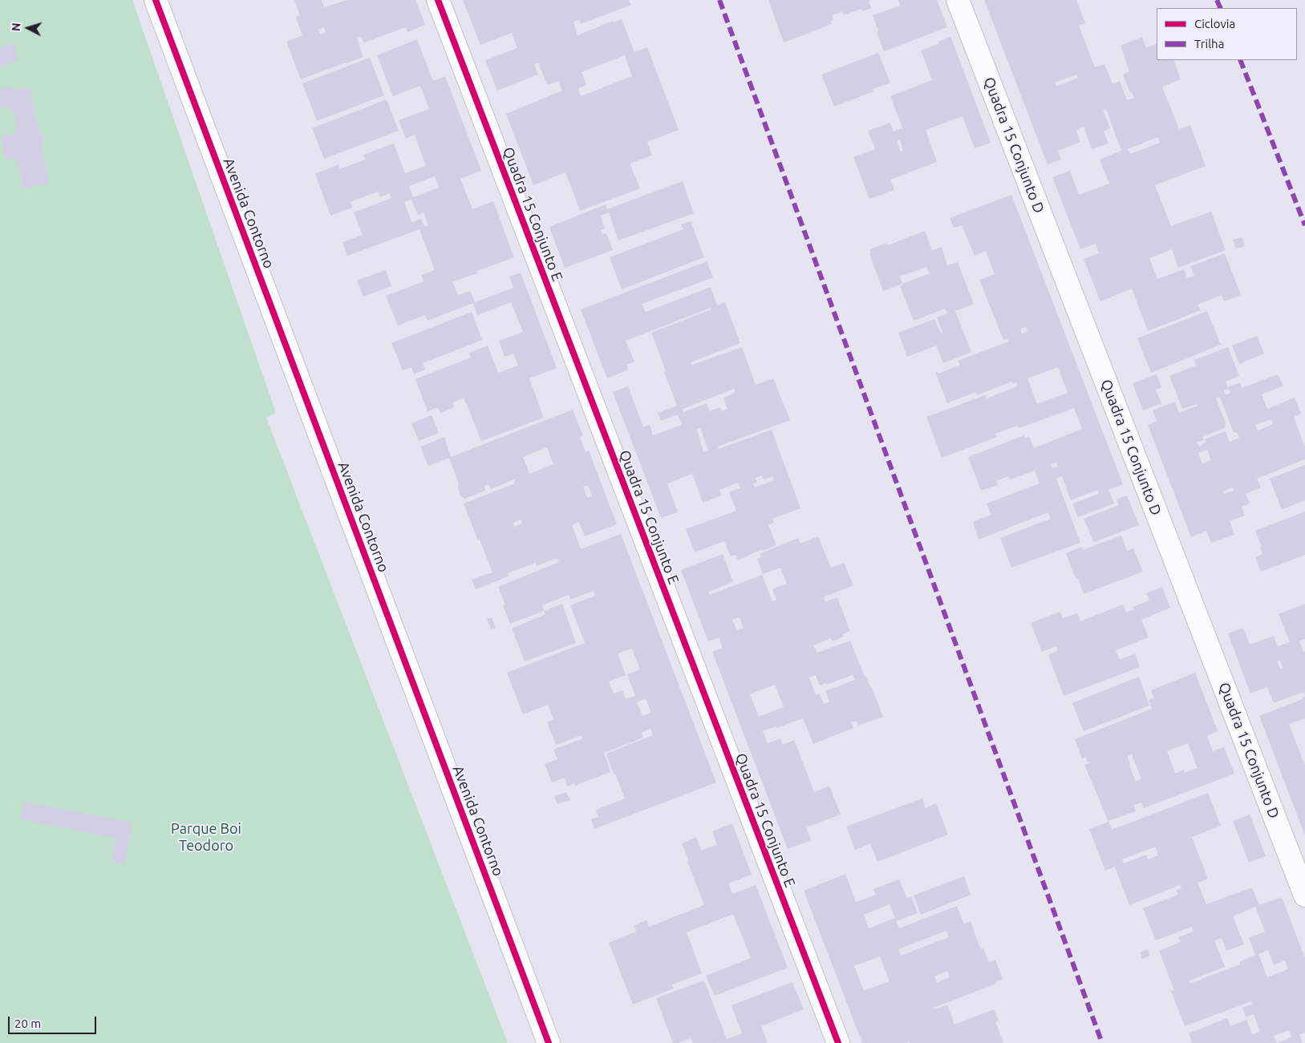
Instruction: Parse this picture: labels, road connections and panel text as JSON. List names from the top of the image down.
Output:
{
  "streets": {
    "street": ["Quadra 15 Conjunto D", "Avenida Contorno", "Quadra 15 Conjunto E"]
  },
  "parks": ["Parque Boi Teodoro"],
  "legend": ["Ciclovia", "Trilha"],
  "scale_bar": "20 m",
  "north": "left"
}
